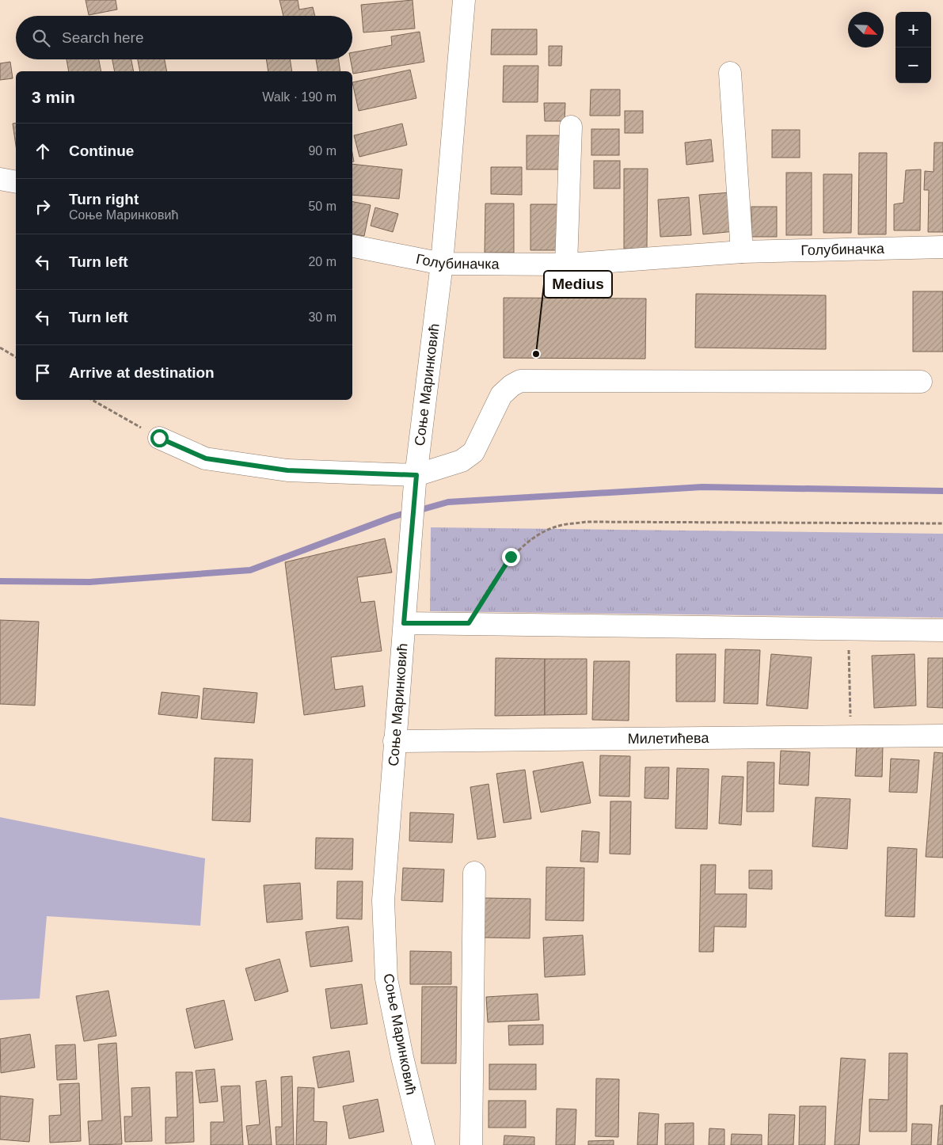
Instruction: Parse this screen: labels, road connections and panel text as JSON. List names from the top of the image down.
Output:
{
  "streets": {
    "street": ["Голубиначка", "Соње Маринковић", "Милетићева"]
  },
  "crossings": [
    ["Голубиначка", "Соње Маринковић"],
    ["Соње Маринковић", "Милетићева"]
  ],
  "places": ["Medius"],
  "north": "bottom right",
  "page": {
    "map_buttons": ["+", "−"],
    "search": "Search here",
    "heading": ["3 min", "Walk · 190 m"],
    "list": [
      ["Continue", "90 m"],
      ["Turn right", "Соње Маринковић", "50 m"],
      ["Turn left", "20 m"],
      ["Turn left", "30 m"],
      "Arrive at destination"
    ]
  }
}
